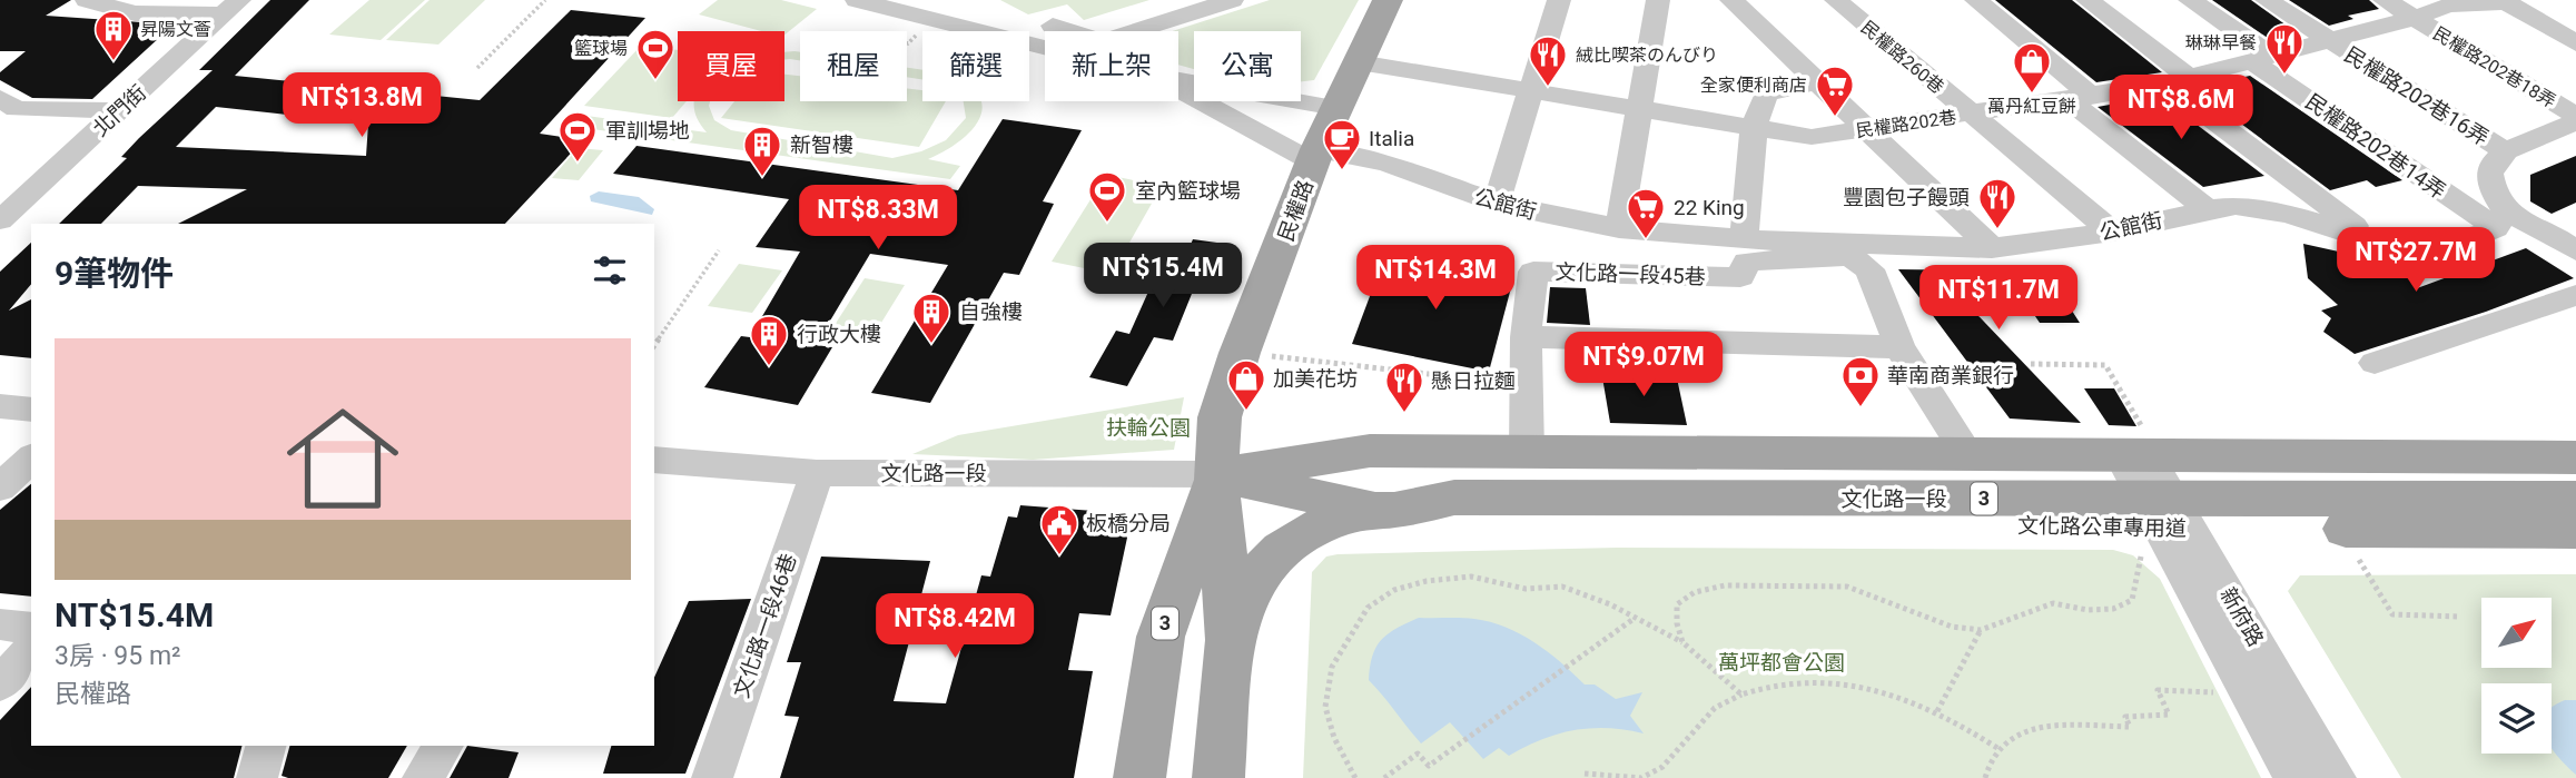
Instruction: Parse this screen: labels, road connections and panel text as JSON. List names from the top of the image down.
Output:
{
  "streets": {
    "main road": [
      "民權路",
      "文化路一段",
      "3",
      "文化路公車專用道"
    ],
    "street": [
      "民權路260巷",
      "民權路202巷18弄",
      "民權路202巷16弄",
      "北門街",
      "民權路202巷",
      "民權路202巷14弄",
      "公館街",
      "新府路",
      "文化路一段46巷"
    ],
    "lane": ["文化路一段45巷"]
  },
  "crossings": [
    ["民權路260巷", "民權路202巷"],
    ["民權路260巷", "公館街"],
    ["民權路202巷18弄", "民權路202巷"],
    ["民權路202巷16弄", "民權路202巷"],
    ["民權路202巷", "民權路202巷14弄"],
    ["民權路202巷", "民權路"],
    ["民權路202巷14弄", "公館街"],
    ["公館街", "民權路"],
    ["民權路", "文化路一段"],
    ["文化路一段45巷", "文化路一段"],
    ["文化路一段", "文化路公車專用道"],
    ["文化路一段", "新府路"],
    ["文化路一段", "文化路一段46巷"],
    ["文化路公車專用道", "新府路"]
  ],
  "parks": ["扶輪公園", "萬坪都會公園"],
  "places": {
    "building": [
      "昇陽文薈",
      "新智樓",
      "自強樓",
      "行政大樓"
    ],
    "restaurant": [
      "琳琳早餐",
      "絨比喫茶のんびり",
      "豐園包子饅頭",
      "懸日拉麵"
    ],
    "sports": ["籃球場", "軍訓場地", "室內籃球場"],
    "shop": ["萬丹紅豆餅", "加美花坊"],
    "supermarket": ["全家便利商店", "22 King"],
    "cafe": ["Italia"],
    "bank": ["華南商業銀行"],
    "public building": ["板橋分局"]
  },
  "north": "top right",
  "page": {
    "chip": [
      "買屋",
      "租屋",
      "篩選",
      "新上架",
      "公寓"
    ],
    "price": [
      "NT$13.8M",
      "NT$8.6M",
      "NT$8.33M",
      "NT$27.7M",
      "NT$15.4M",
      "NT$14.3M",
      "NT$11.7M",
      "NT$9.07M",
      "NT$8.42M"
    ],
    "heading": "9筆物件",
    "list": [
      {
        "name": "NT$15.4M",
        "note": "3房 · 95 m² · 民權路"
      }
    ]
  }
}
